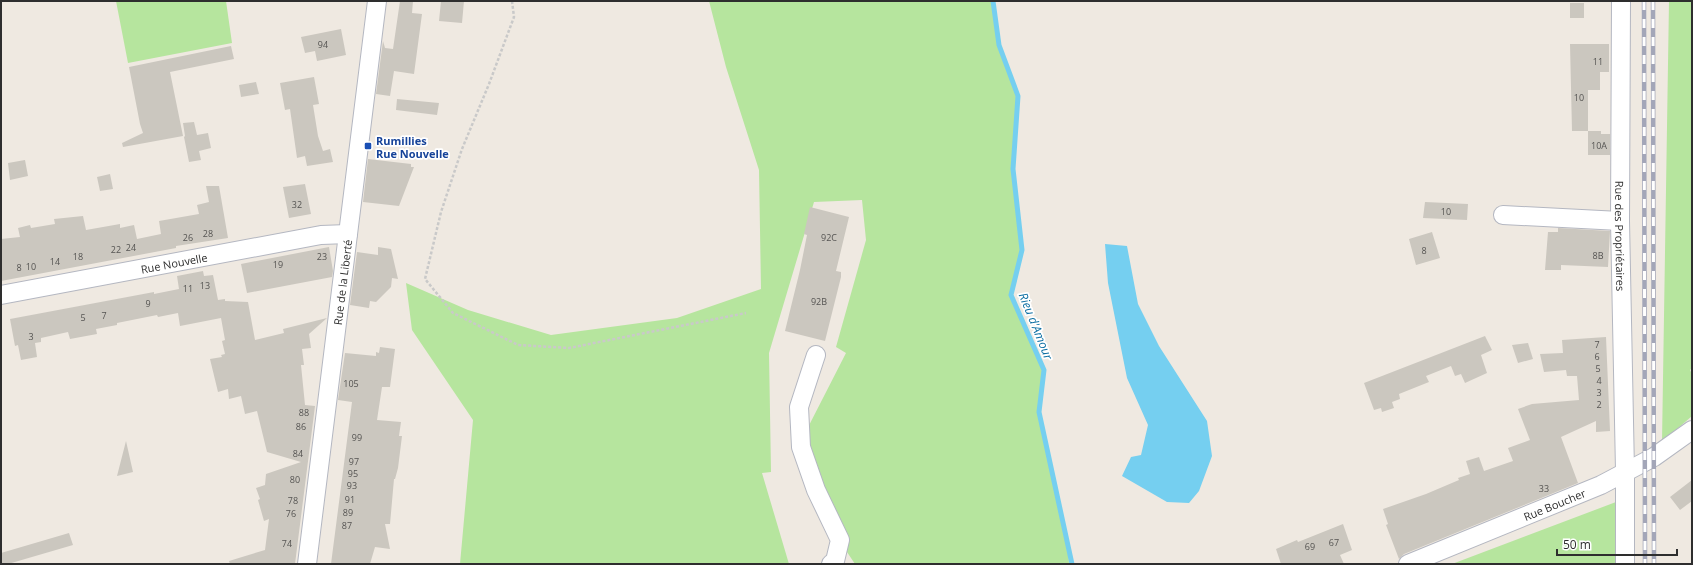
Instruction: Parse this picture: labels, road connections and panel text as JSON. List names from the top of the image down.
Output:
{
  "streets": {
    "street": [
      "Rue des Propriétaires",
      "Rue Nouvelle",
      "Rue de la Liberté",
      "Rue Boucher"
    ]
  },
  "crossings": [
    ["Rue des Propriétaires", "Rue Boucher"],
    ["Rue Nouvelle", "Rue de la Liberté"]
  ],
  "water": ["Rieu d'Amour"],
  "places": {
    "transit": ["Rumillies Rue Nouvelle"]
  },
  "house_numbers": [
    "94",
    "11",
    "10",
    "10A",
    "32",
    "10",
    "28",
    "26",
    "92C",
    "24",
    "22",
    "8",
    "8B",
    "18",
    "23",
    "14",
    "19",
    "10",
    "8",
    "13",
    "11",
    "92B",
    "9",
    "7",
    "5",
    "3",
    "7",
    "6",
    "5",
    "4",
    "105",
    "3",
    "2",
    "88",
    "86",
    "99",
    "84",
    "97",
    "95",
    "80",
    "93",
    "33",
    "91",
    "78",
    "89",
    "76",
    "87",
    "67",
    "74",
    "69"
  ],
  "scale_bar": "50 m"
}
